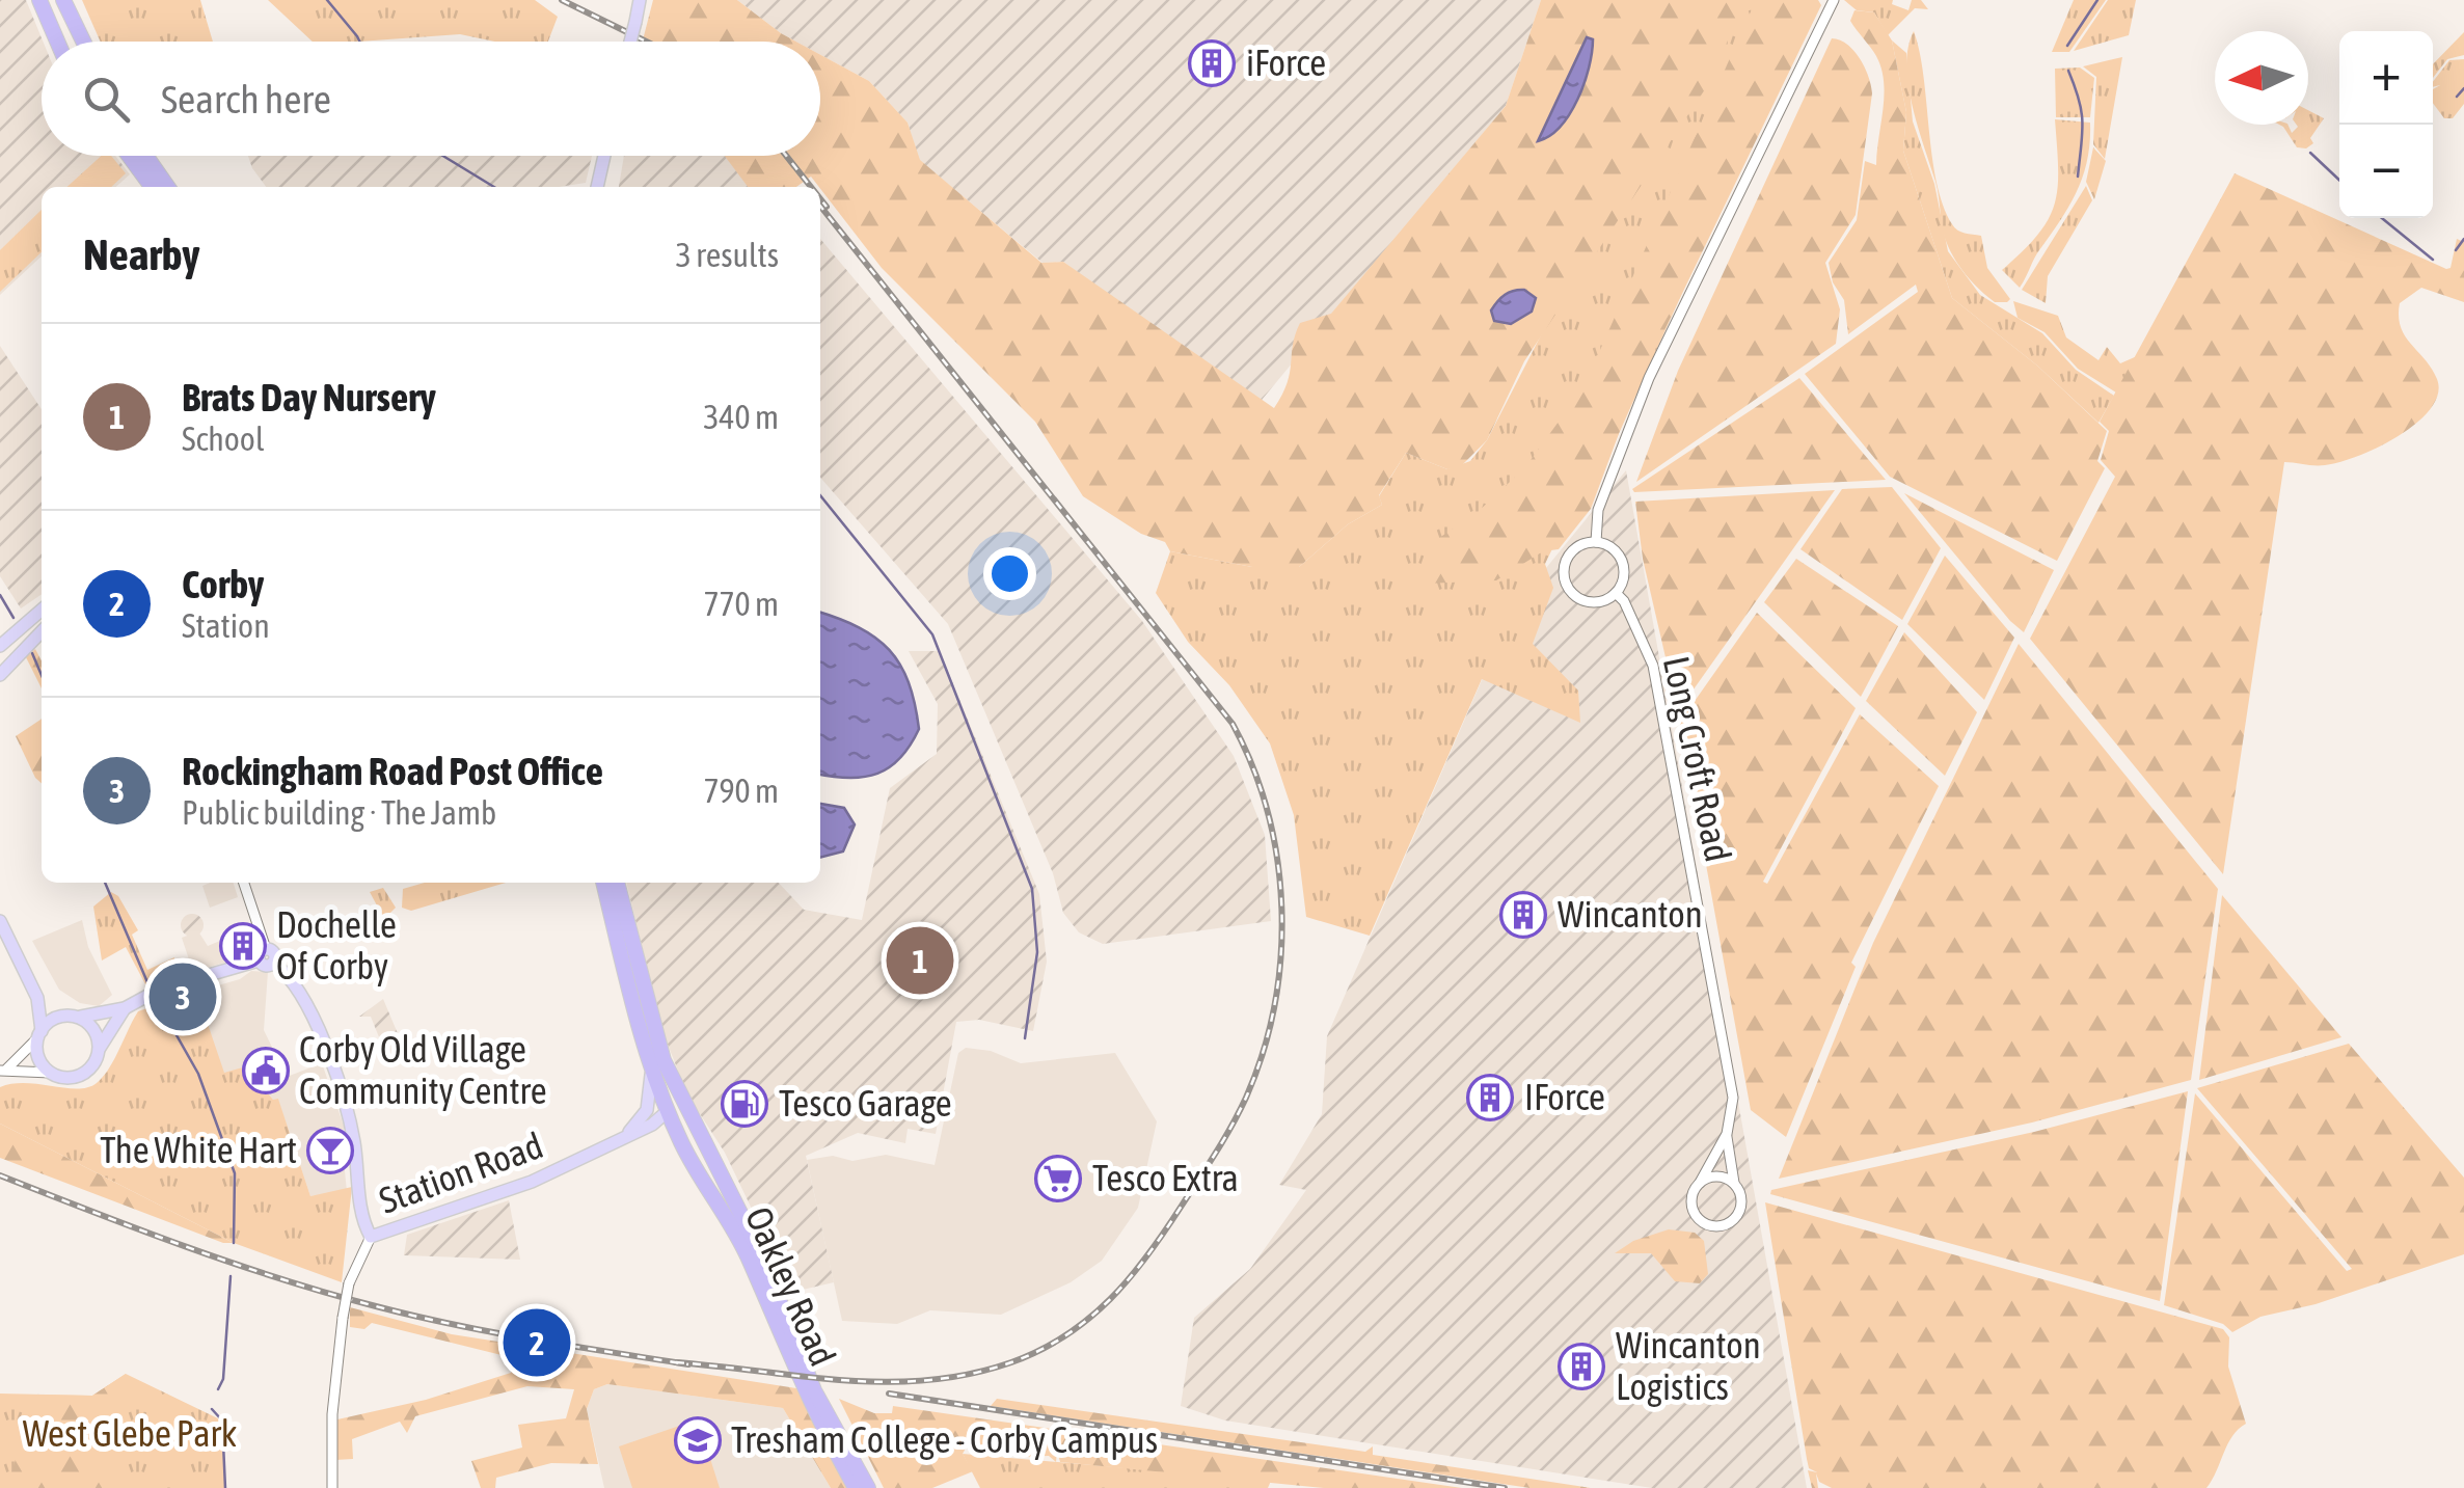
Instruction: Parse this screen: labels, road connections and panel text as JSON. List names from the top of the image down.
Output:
{
  "streets": {
    "highway": ["Oakley Road"],
    "main road": ["Station Road"],
    "street": ["Long Croft Road"]
  },
  "crossings": [
    ["Station Road", "Oakley Road"]
  ],
  "parks": ["West Glebe Park"],
  "places": {
    "building": [
      "iForce",
      "Wincanton",
      "Dochelle Of Corby",
      "IForce",
      "Wincanton Logistics"
    ],
    "public building": ["Corby Old Village Community Centre"],
    "fuel station": ["Tesco Garage"],
    "bar": ["The White Hart"],
    "supermarket": ["Tesco Extra"],
    "school or university": ["Tresham College - Corby Campus"]
  },
  "north": "left",
  "page": {
    "map_buttons": ["+", "−"],
    "search": "Search here",
    "heading": ["Nearby", "3 results"],
    "list": [
      {
        "mark": "1",
        "name": "Brats Day Nursery",
        "note": "School",
        "value": "340 m"
      },
      {
        "mark": "2",
        "name": "Corby",
        "note": "Station",
        "value": "770 m"
      },
      {
        "mark": "3",
        "name": "Rockingham Road Post Office",
        "note": "Public building · The Jamb",
        "value": "790 m"
      }
    ],
    "pins": ["1", "3", "2"]
  }
}
